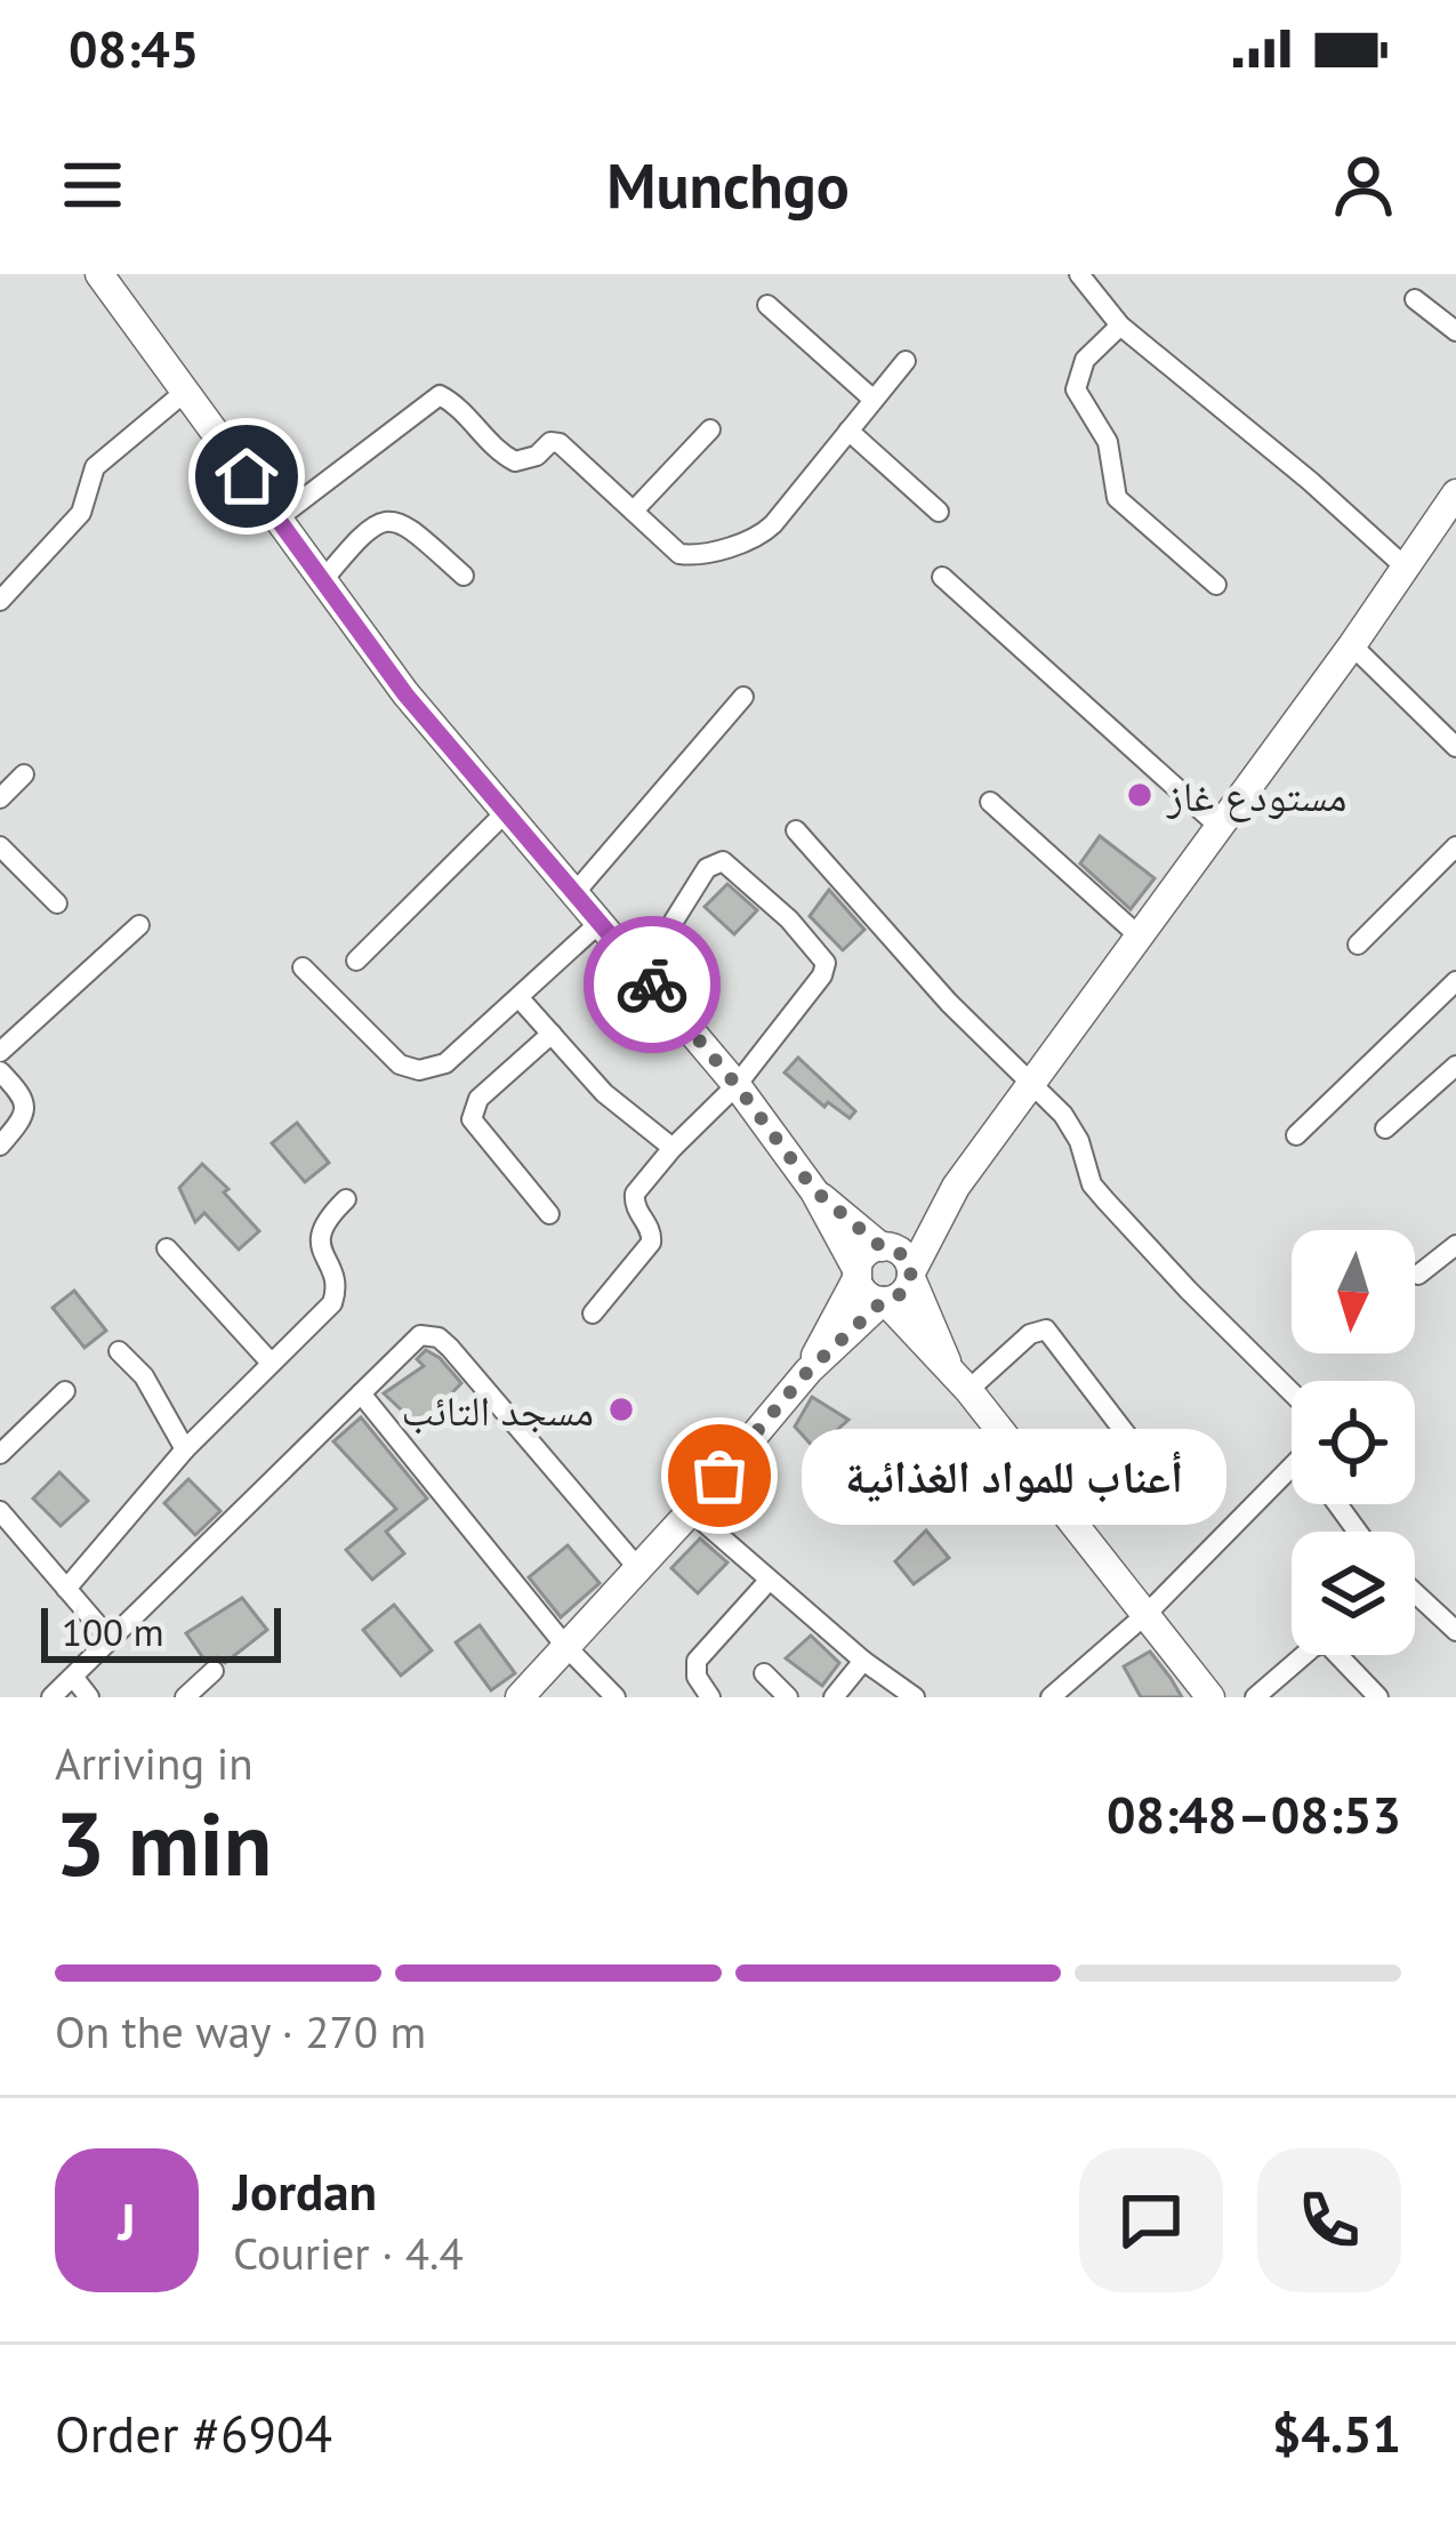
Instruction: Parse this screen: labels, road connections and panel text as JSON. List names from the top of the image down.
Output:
{
  "places": ["مستودع غاز", "مسجد التائب", "أعناب للمواد الغذائية"],
  "scale_bar": "100 m",
  "north": "bottom",
  "page": {
    "status": "08:45",
    "header": "Munchgo",
    "bubble": "أعناب للمواد الغذائية",
    "scale": "100 m",
    "heading": ["3 min", "Arriving in", "08:48–08:53"],
    "panel": [
      "Jordan",
      "Courier · 4.4",
      "Order #6904",
      "$4.51"
    ],
    "bar": "On the way · 270 m",
    "round": "J"
  }
}
